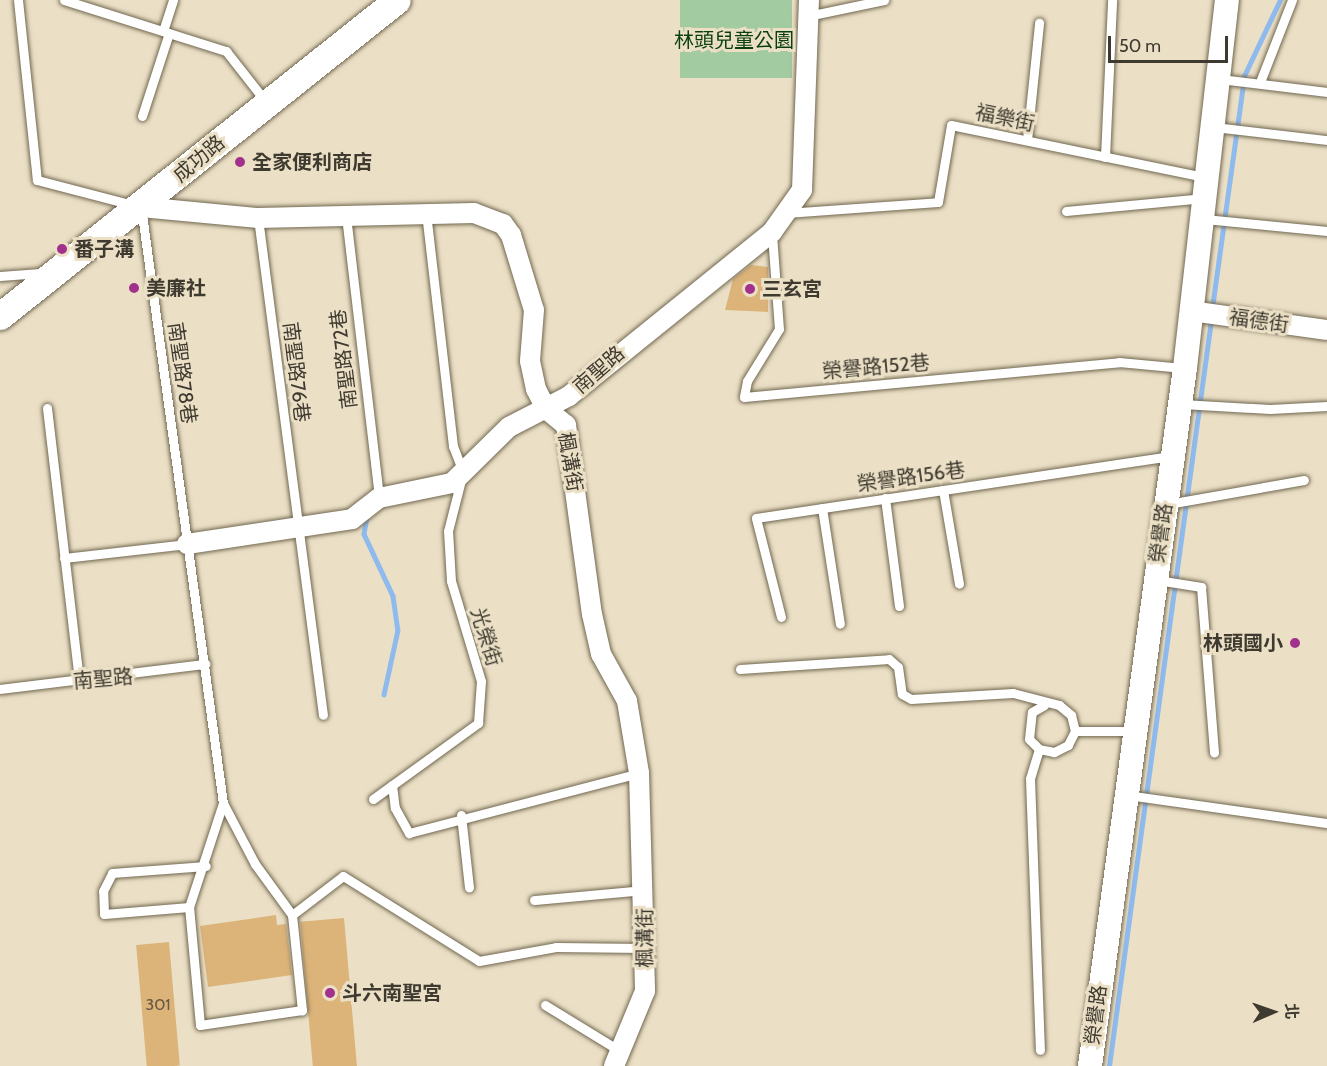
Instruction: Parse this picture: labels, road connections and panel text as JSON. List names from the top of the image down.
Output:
{
  "streets": {
    "main road": ["成功路"],
    "street": [
      "福德街",
      "南聖路",
      "楓溝街",
      "榮譽路"
    ],
    "lane": [
      "福樂街",
      "南聖路72巷",
      "榮譽路152巷",
      "南聖路76巷",
      "南聖路78巷",
      "榮譽路156巷",
      "光榮街"
    ]
  },
  "crossings": [
    ["福樂街", "南聖路"],
    ["福樂街", "榮譽路"],
    ["成功路", "南聖路78巷"],
    ["成功路", "楓溝街"],
    ["福德街", "榮譽路"],
    ["南聖路72巷", "南聖路"],
    ["南聖路72巷", "楓溝街"],
    ["榮譽路152巷", "南聖路"],
    ["榮譽路152巷", "榮譽路"],
    ["南聖路", "南聖路76巷"],
    ["南聖路", "南聖路78巷"],
    ["南聖路", "楓溝街"],
    ["南聖路", "光榮街"],
    ["南聖路76巷", "楓溝街"],
    ["南聖路78巷", "楓溝街"],
    ["榮譽路156巷", "榮譽路"]
  ],
  "parks": ["林頭兒童公園"],
  "places": [
    "全家便利商店",
    "番子溝",
    "美廉社",
    "三玄宮",
    "林頭國小",
    "斗六南聖宮"
  ],
  "house_numbers": ["301"],
  "scale_bar": "50 m",
  "north": "right"
}
